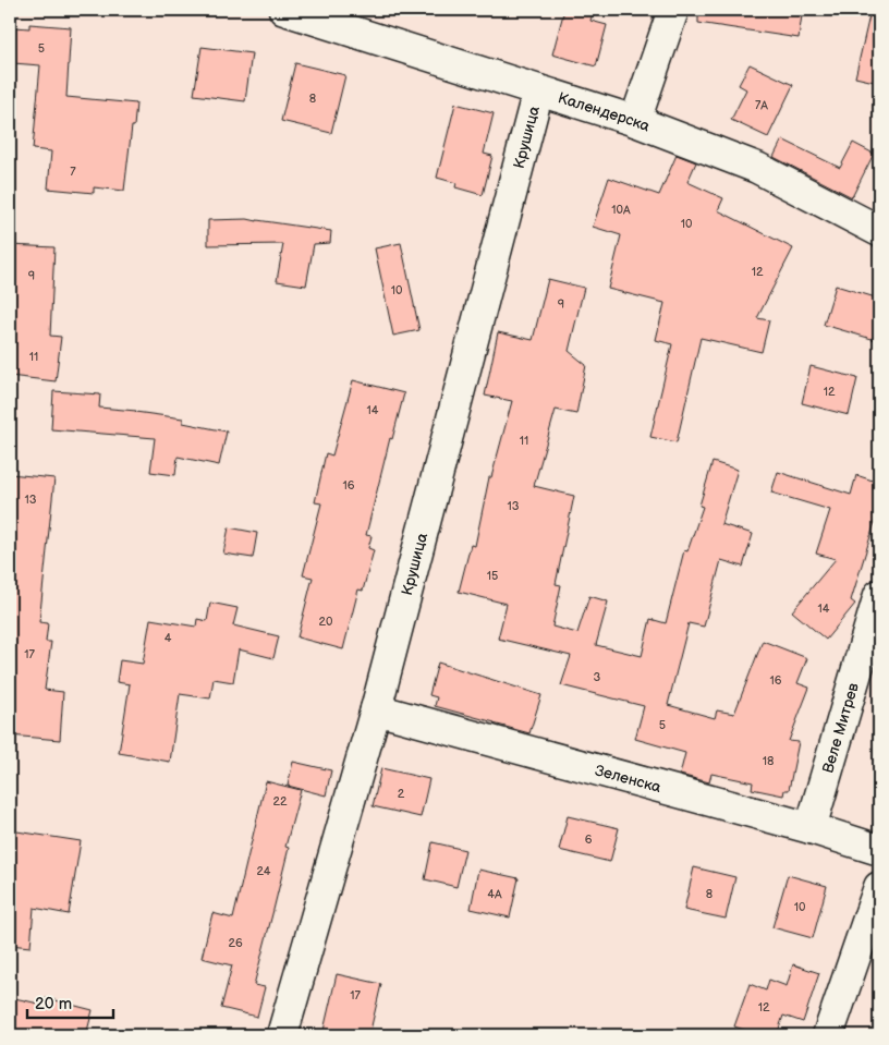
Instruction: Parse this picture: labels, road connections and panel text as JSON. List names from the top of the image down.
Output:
{
  "streets": {
    "street": [
      "Календерска",
      "Крушица",
      "Веле Митрев",
      "Зеленска"
    ]
  },
  "crossings": [
    ["Календерска", "Крушица"],
    ["Крушица", "Зеленска"],
    ["Веле Митрев", "Зеленска"]
  ],
  "house_numbers": [
    "5",
    "8",
    "7А",
    "7",
    "10А",
    "10",
    "12",
    "9",
    "10",
    "9",
    "11",
    "12",
    "14",
    "11",
    "16",
    "13",
    "13",
    "15",
    "14",
    "20",
    "4",
    "17",
    "3",
    "16",
    "5",
    "18",
    "2",
    "22",
    "6",
    "24",
    "4А",
    "8",
    "10",
    "26",
    "17",
    "12"
  ],
  "scale_bar": "20 m"
}
